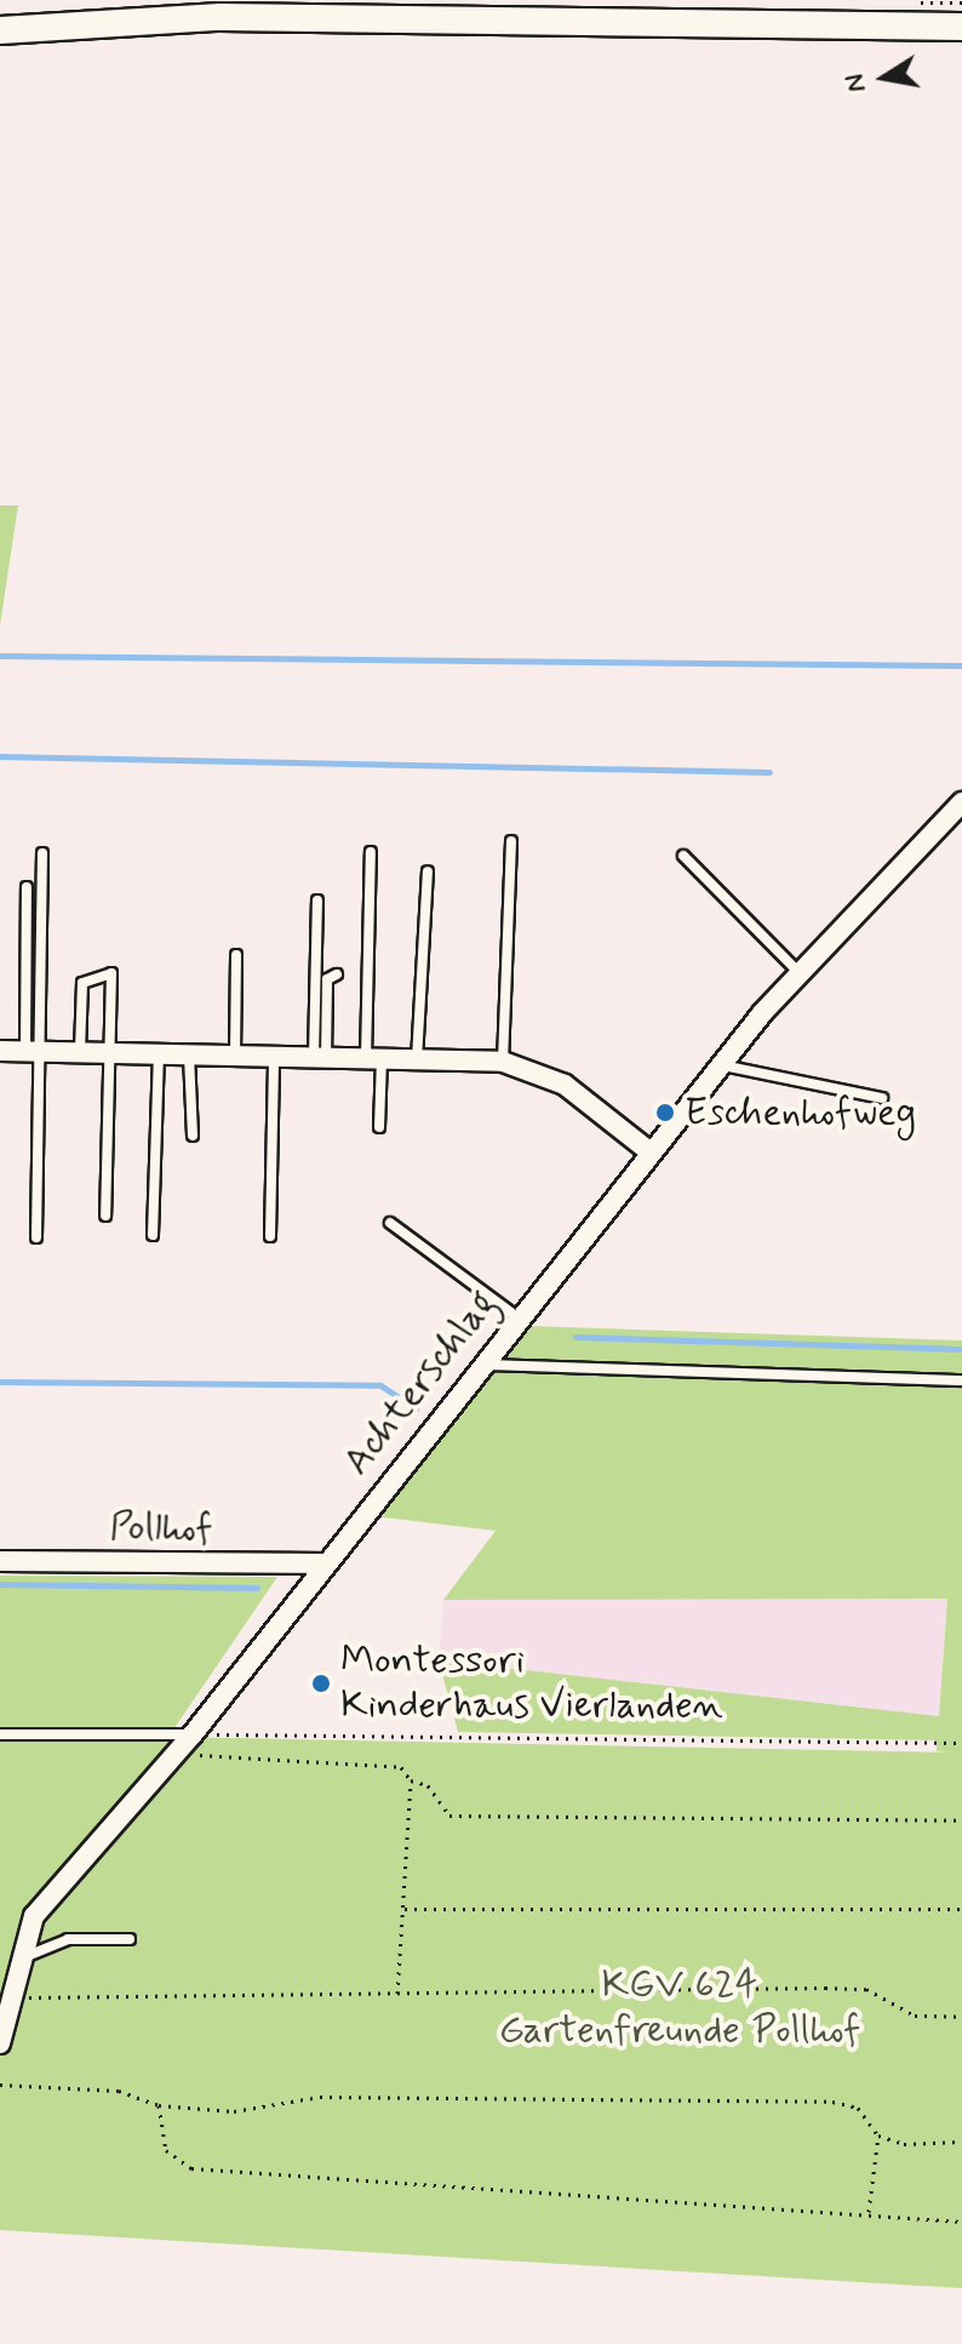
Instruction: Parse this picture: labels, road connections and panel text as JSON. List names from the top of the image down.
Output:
{
  "streets": {
    "street": ["Achterschlag", "Pollhof"]
  },
  "crossings": [
    ["Achterschlag", "Pollhof"]
  ],
  "parks": ["KGV 624 Gartenfreunde Pollhof"],
  "places": ["Eschenhofweg", "Montessori Kinderhaus Vierlanden"],
  "north": "left"
}
